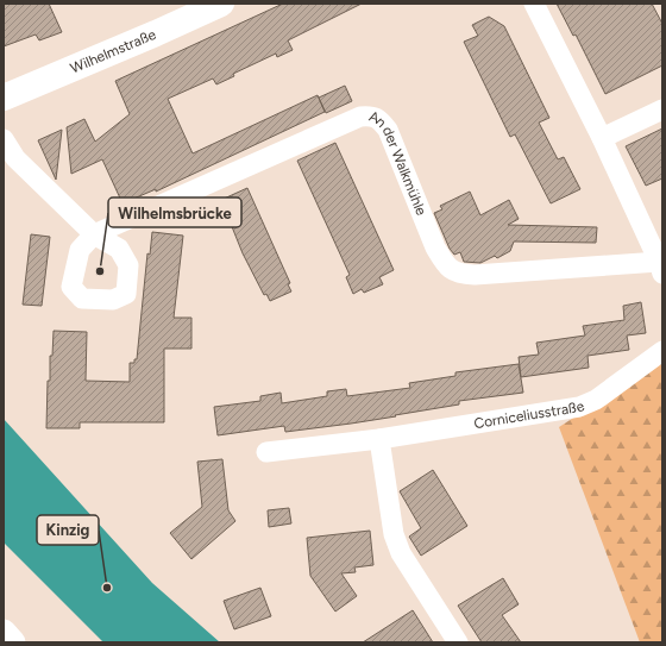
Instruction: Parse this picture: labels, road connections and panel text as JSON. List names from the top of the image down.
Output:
{
  "streets": {
    "main road": ["Wilhelmstraße"],
    "street": ["An der Walkmühle", "Corniceliusstraße"]
  },
  "places": ["Wilhelmsbrücke", "Kinzig"]
}
